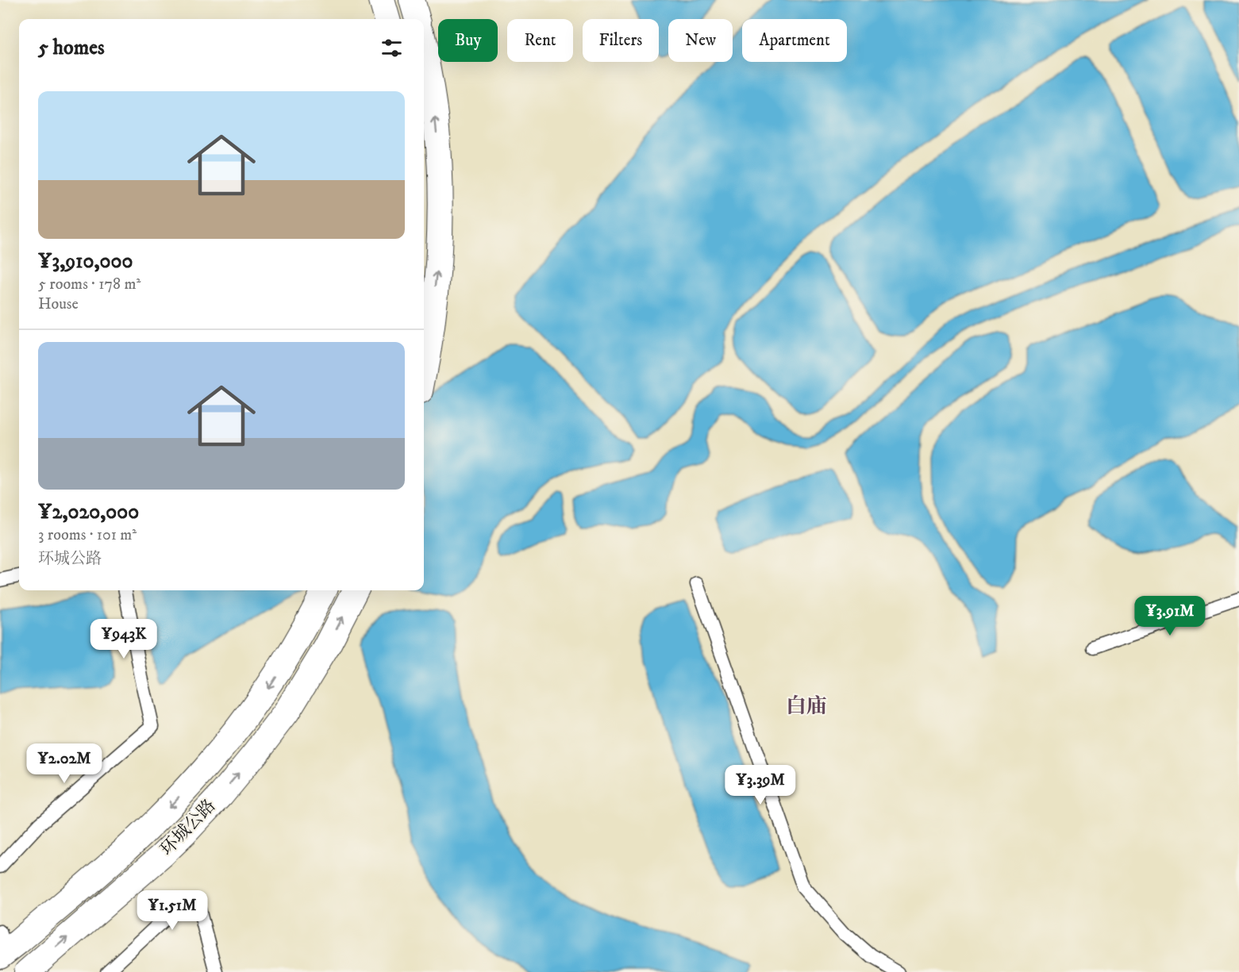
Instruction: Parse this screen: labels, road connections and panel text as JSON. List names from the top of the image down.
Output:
{
  "streets": {
    "highway": ["环城公路"]
  },
  "districts": ["白庙"],
  "page": {
    "chip": [
      "Buy",
      "Rent",
      "Filters",
      "New",
      "Apartment"
    ],
    "heading": "5 homes",
    "list": [
      {
        "name": "¥3,910,000",
        "note": "5 rooms · 178 m² · House"
      },
      {
        "name": "¥2,020,000",
        "note": "3 rooms · 101 m² · 环城公路"
      }
    ],
    "price": [
      "¥3.91M",
      "¥943K",
      "¥2.02M",
      "¥3.39M",
      "¥1.51M"
    ]
  }
}
